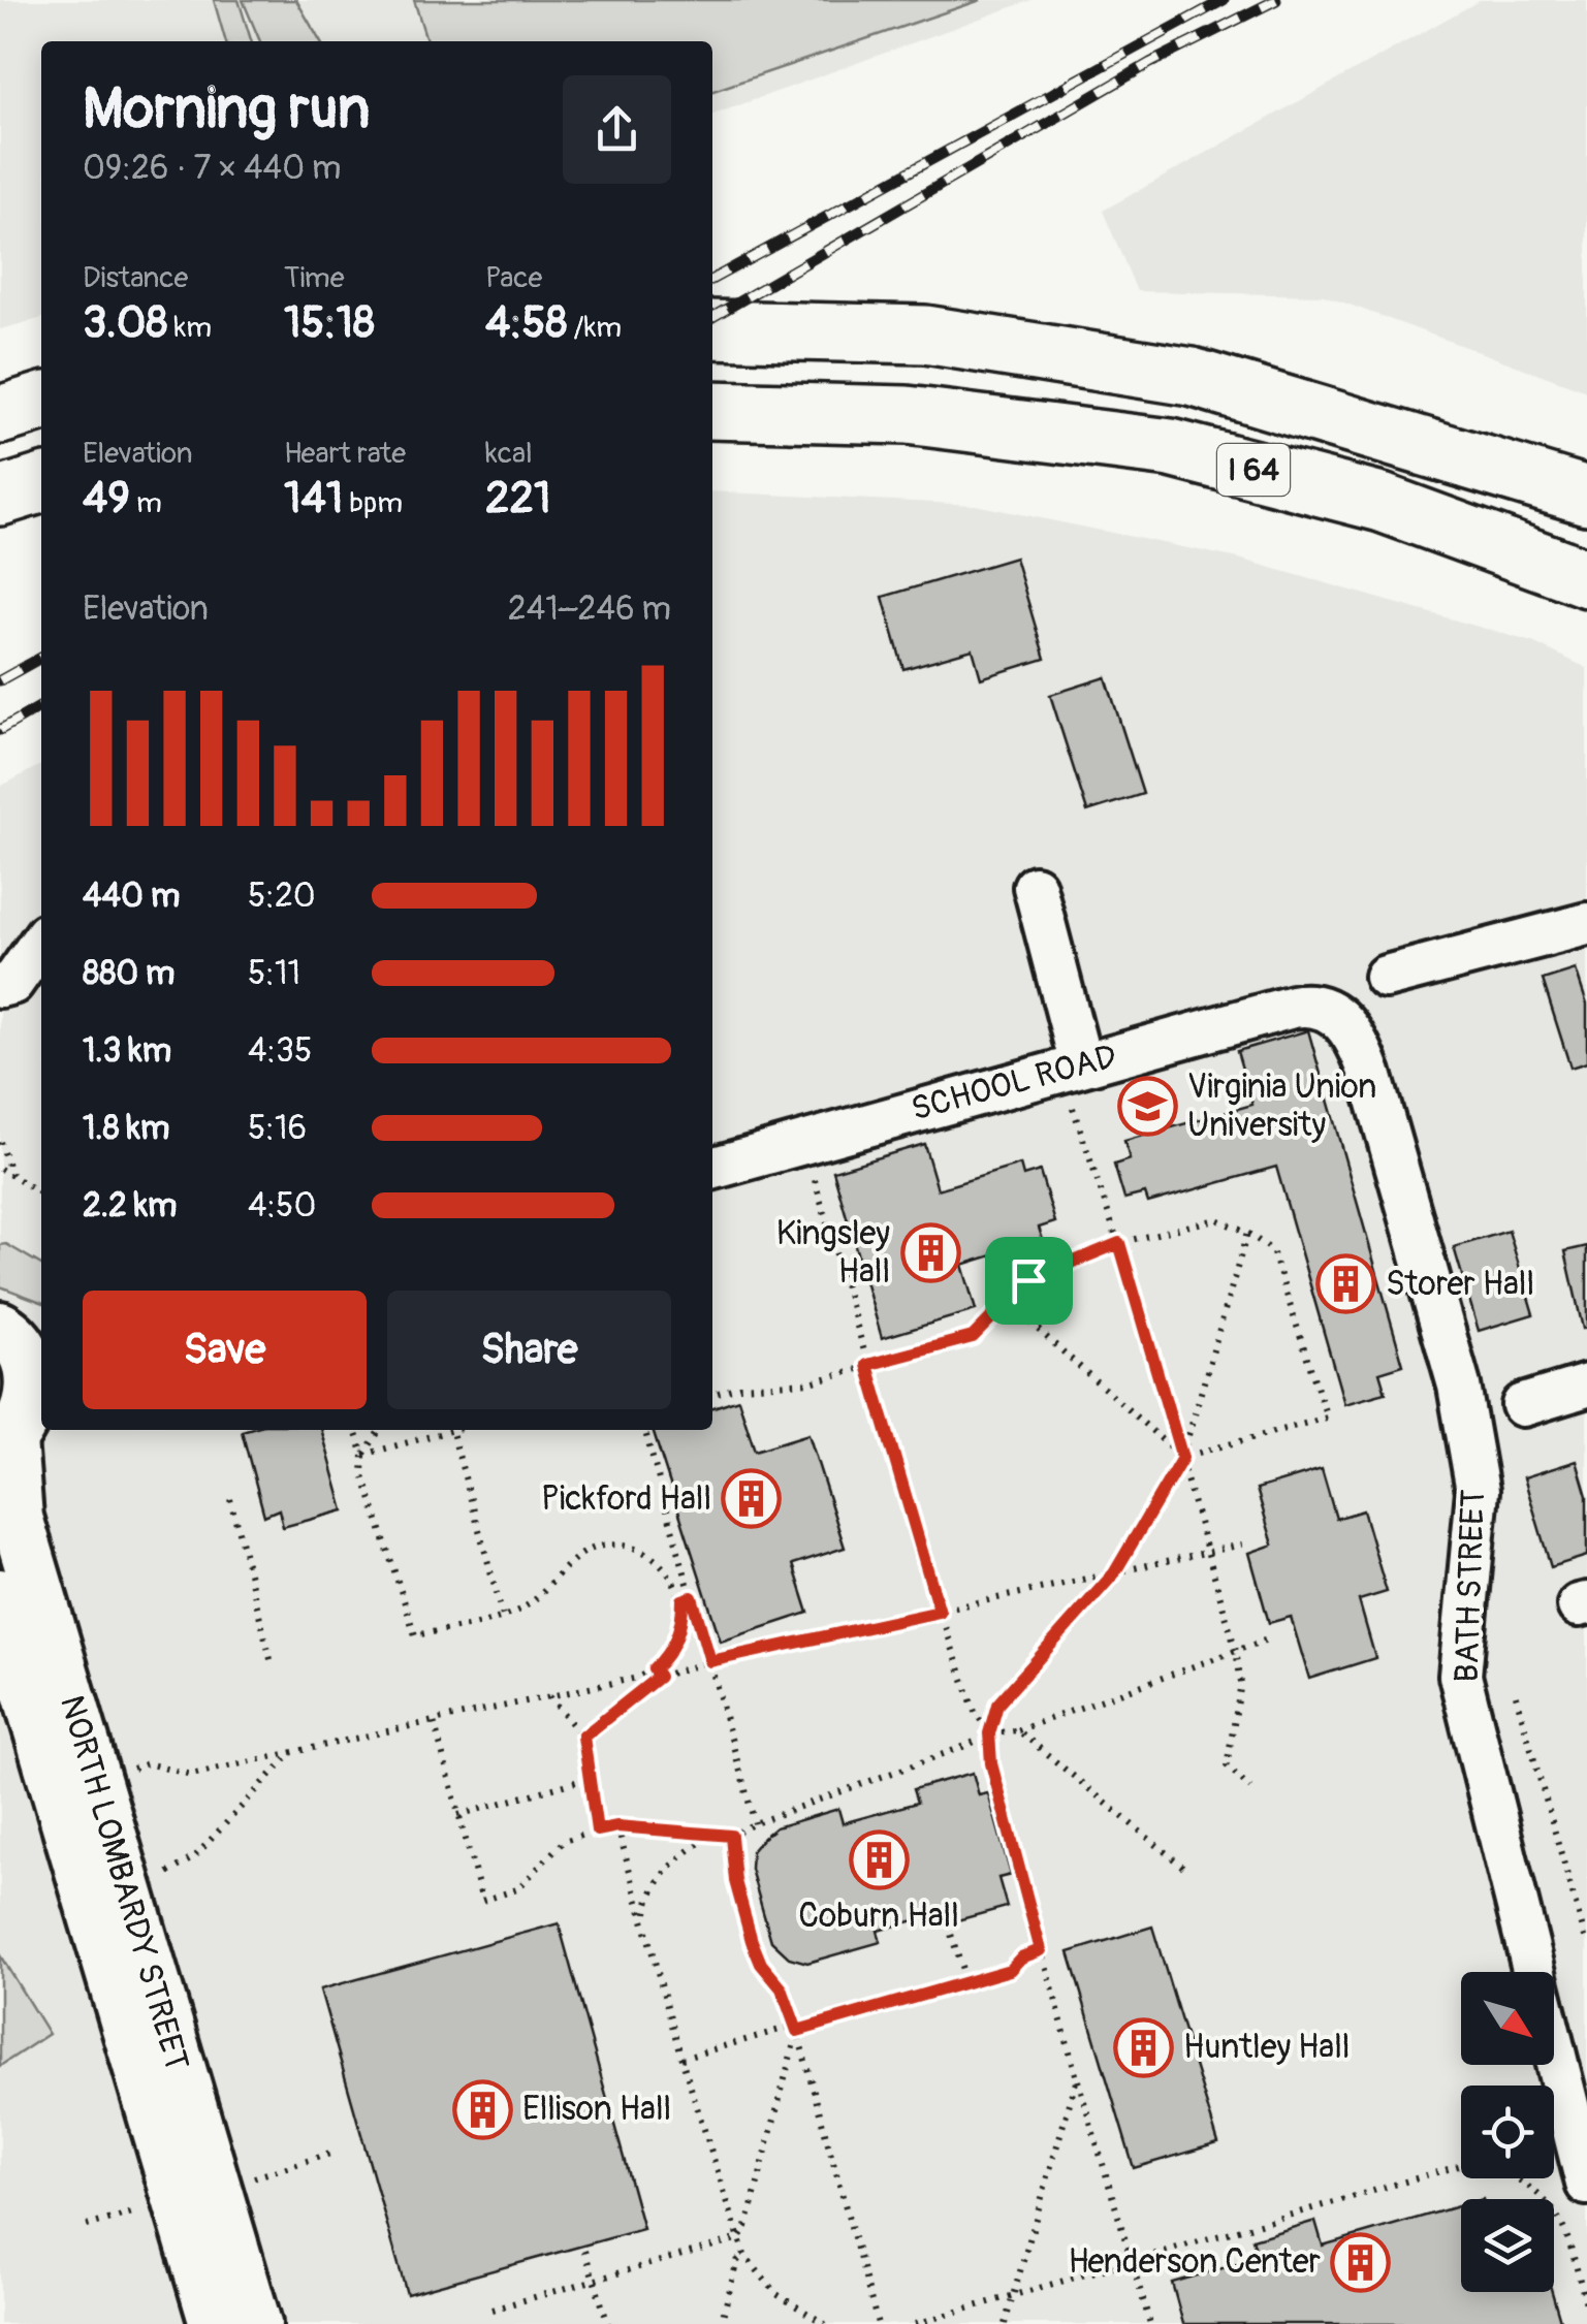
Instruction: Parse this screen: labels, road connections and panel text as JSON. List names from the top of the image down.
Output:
{
  "streets": {
    "highway": ["I 64"],
    "main road": ["NORTH LOMBARDY STREET"],
    "street": ["SCHOOL ROAD", "BATH STREET"]
  },
  "crossings": [
    ["SCHOOL ROAD", "BATH STREET"]
  ],
  "places": {
    "school or university": ["Virginia Union University"],
    "building": [
      "Kingsley Hall",
      "Storer Hall",
      "Pickford Hall",
      "Coburn Hall",
      "Huntley Hall",
      "Ellison Hall",
      "Henderson Center"
    ]
  },
  "north": "bottom right",
  "page": {
    "heading": ["Morning run", "09:26 · 7 × 440 m"],
    "stats": [
      ["Distance", "3.08 km"],
      ["Time", "15:18"],
      ["Pace", "4:58 /km"],
      ["Elevation", "49 m"],
      ["Heart rate", "141 bpm"],
      ["kcal", "221"]
    ],
    "chart": ["Elevation", "241–246 m"],
    "list": [
      {
        "name": "440 m",
        "note": "5:20"
      },
      {
        "name": "880 m",
        "note": "5:11"
      },
      {
        "name": "1.3 km",
        "note": "4:35"
      },
      {
        "name": "1.8 km",
        "note": "5:16"
      },
      {
        "name": "2.2 km",
        "note": "4:50"
      }
    ],
    "buttons": ["Save", "Share"]
  }
}
